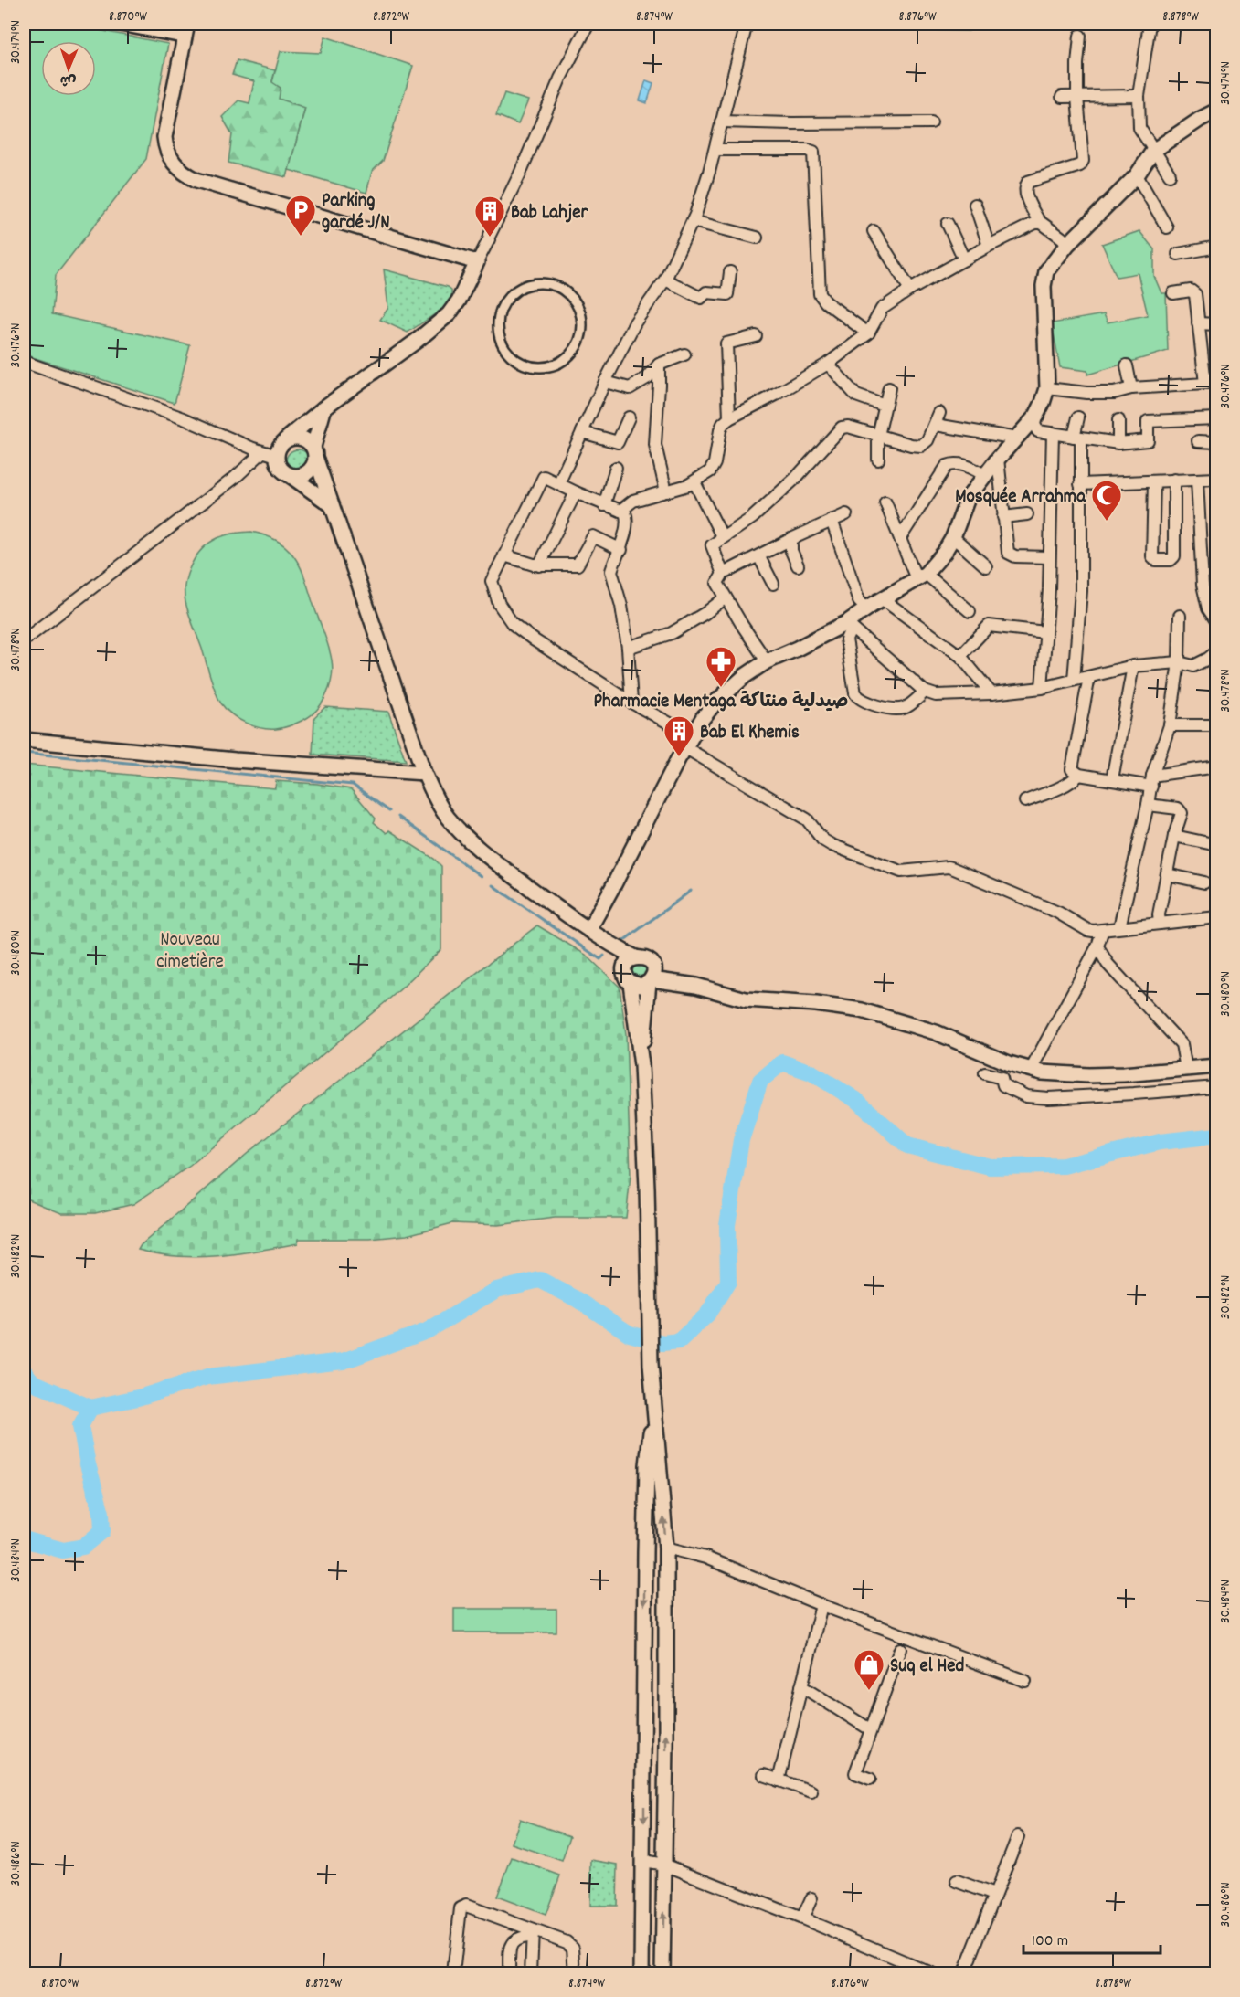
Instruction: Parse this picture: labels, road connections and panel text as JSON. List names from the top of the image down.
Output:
{
  "parks": ["Nouveau cimetière"],
  "places": {
    "parking": ["Parking gardé J/N"],
    "building": ["Bab Lahjer", "Bab El Khemis"],
    "mosque": ["Mosquée Arrahma"],
    "pharmacy": ["Pharmacie Mentaga صيدلية منتاكة"],
    "shop": ["Suq el Hed"]
  },
  "scale_bar": "100 m",
  "north": "bottom",
  "coordinates": [
    "8.870°W",
    "8.872°W",
    "8.874°W",
    "8.876°W",
    "8.878°W",
    "30.474°N",
    "30.476°N",
    "30.478°N",
    "30.480°N",
    "30.482°N",
    "30.484°N",
    "30.486°N"
  ]
}
